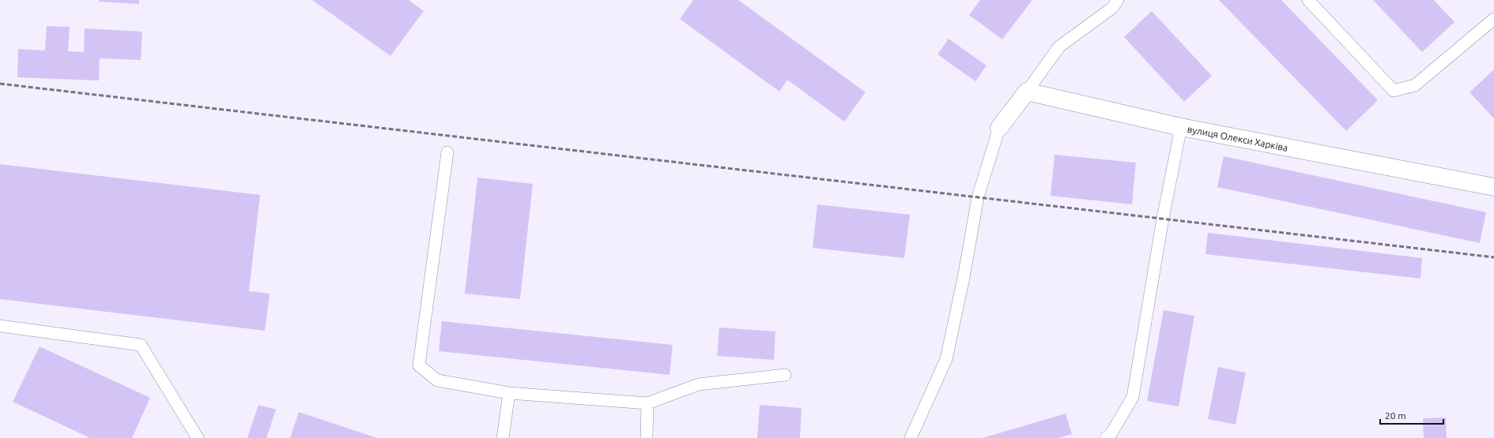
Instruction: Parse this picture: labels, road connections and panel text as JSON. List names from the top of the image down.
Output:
{
  "streets": {
    "street": ["вулиця Олекси Харківа"]
  },
  "scale_bar": "20 m"
}
